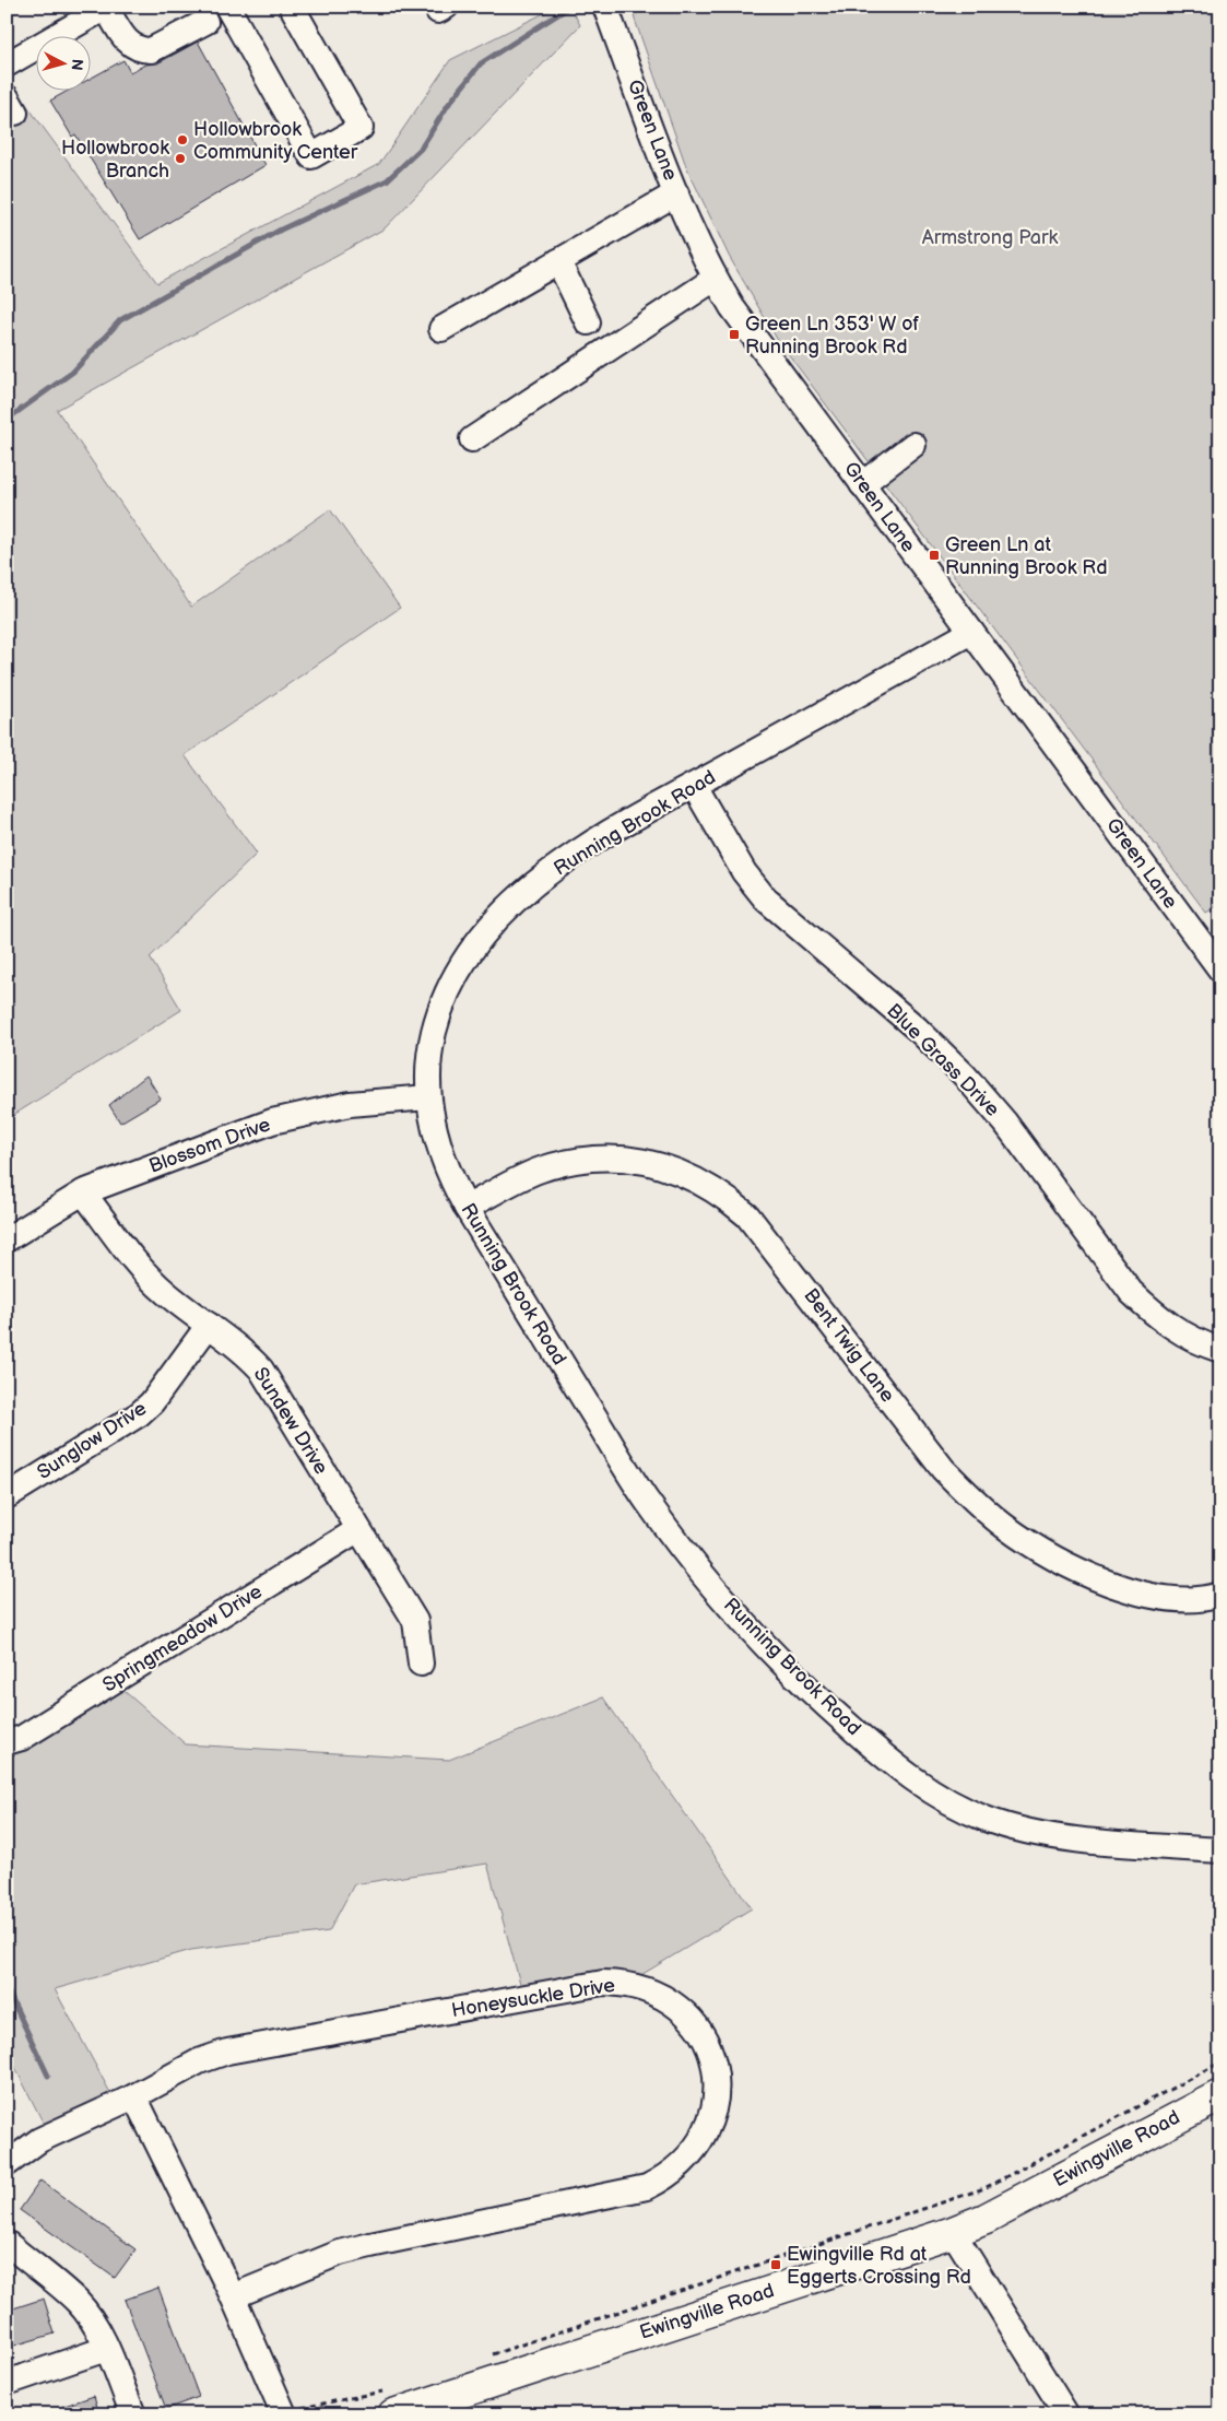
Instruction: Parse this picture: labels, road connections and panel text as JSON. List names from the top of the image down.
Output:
{
  "streets": {
    "main road": ["Ewingville Road"],
    "street": [
      "Green Lane",
      "Running Brook Road",
      "Blue Grass Drive",
      "Blossom Drive",
      "Bent Twig Lane",
      "Sundew Drive",
      "Sunglow Drive",
      "Springmeadow Drive",
      "Honeysuckle Drive"
    ]
  },
  "crossings": [
    ["Green Lane", "Running Brook Road"],
    ["Running Brook Road", "Blue Grass Drive"],
    ["Running Brook Road", "Blossom Drive"],
    ["Running Brook Road", "Bent Twig Lane"],
    ["Blossom Drive", "Sundew Drive"],
    ["Sundew Drive", "Sunglow Drive"],
    ["Sundew Drive", "Springmeadow Drive"]
  ],
  "parks": ["Armstrong Park"],
  "places": {
    "other": ["Hollowbrook Community Center", "Hollowbrook Branch"],
    "transit": ["Green Ln 353' W of Running Brook Rd", "Green Ln at Running Brook Rd", "Ewingville Rd at Eggerts Crossing Rd"]
  },
  "north": "right"
}
